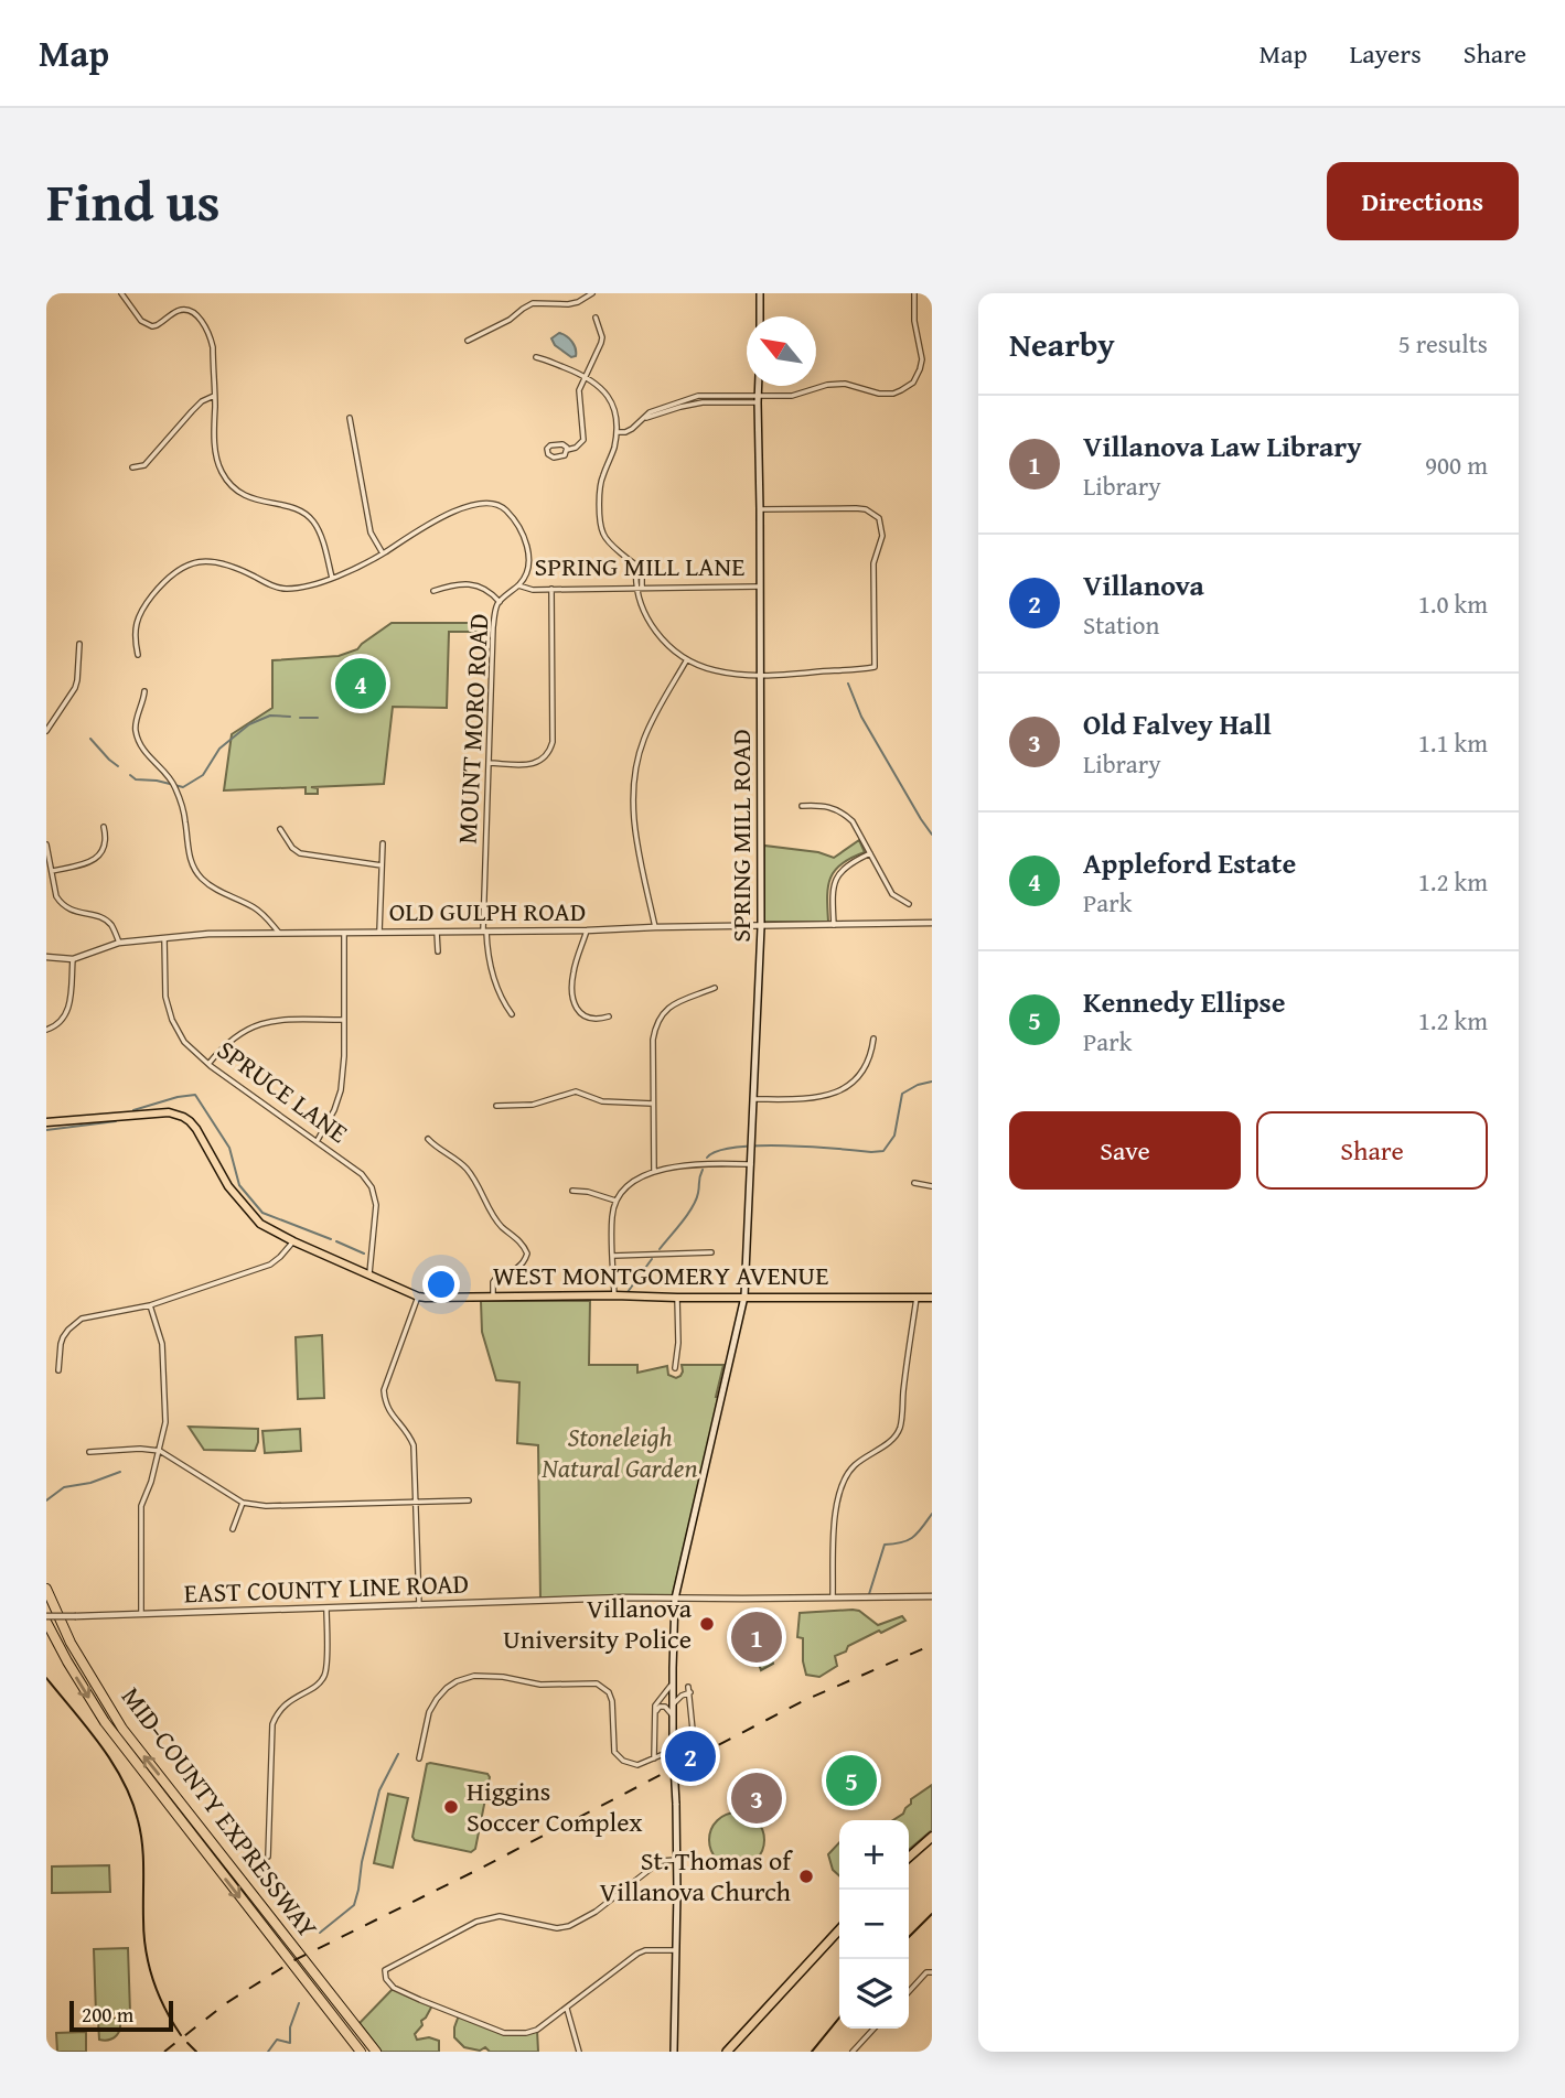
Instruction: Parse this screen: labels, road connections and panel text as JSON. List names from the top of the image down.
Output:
{
  "streets": {
    "highway": ["MID-COUNTY EXPRESSWAY"],
    "main road": ["SPRING MILL ROAD", "WEST MONTGOMERY AVENUE"],
    "street": [
      "SPRING MILL LANE",
      "MOUNT MORO ROAD",
      "OLD GULPH ROAD",
      "SPRUCE LANE",
      "EAST COUNTY LINE ROAD"
    ]
  },
  "crossings": [
    ["SPRING MILL LANE", "MOUNT MORO ROAD"],
    ["SPRING MILL LANE", "SPRING MILL ROAD"],
    ["MOUNT MORO ROAD", "OLD GULPH ROAD"],
    ["SPRING MILL ROAD", "OLD GULPH ROAD"],
    ["SPRING MILL ROAD", "WEST MONTGOMERY AVENUE"],
    ["SPRING MILL ROAD", "EAST COUNTY LINE ROAD"],
    ["OLD GULPH ROAD", "SPRUCE LANE"],
    ["SPRUCE LANE", "WEST MONTGOMERY AVENUE"],
    ["EAST COUNTY LINE ROAD", "MID-COUNTY EXPRESSWAY"]
  ],
  "parks": ["Stoneleigh Natural Garden"],
  "places": ["Villanova University Police", "Higgins Soccer Complex", "St. Thomas of Villanova Church"],
  "scale_bar": "200 m",
  "north": "top left",
  "page": {
    "header": "Map",
    "nav": ["Map", "Layers", "Share"],
    "title": "Find us",
    "buttons": [
      "Directions",
      ["Save", "Share"]
    ],
    "heading": ["Nearby", "5 results"],
    "list": [
      {
        "mark": "1",
        "name": "Villanova Law Library",
        "note": "Library",
        "value": "900 m"
      },
      {
        "mark": "2",
        "name": "Villanova",
        "note": "Station",
        "value": "1.0 km"
      },
      {
        "mark": "3",
        "name": "Old Falvey Hall",
        "note": "Library",
        "value": "1.1 km"
      },
      {
        "mark": "4",
        "name": "Appleford Estate",
        "note": "Park",
        "value": "1.2 km"
      },
      {
        "mark": "5",
        "name": "Kennedy Ellipse",
        "note": "Park",
        "value": "1.2 km"
      }
    ],
    "pins": [
      "4",
      "1",
      "2",
      "5",
      "3"
    ],
    "map_buttons": ["+", "−"],
    "scale": "200 m"
  }
}
